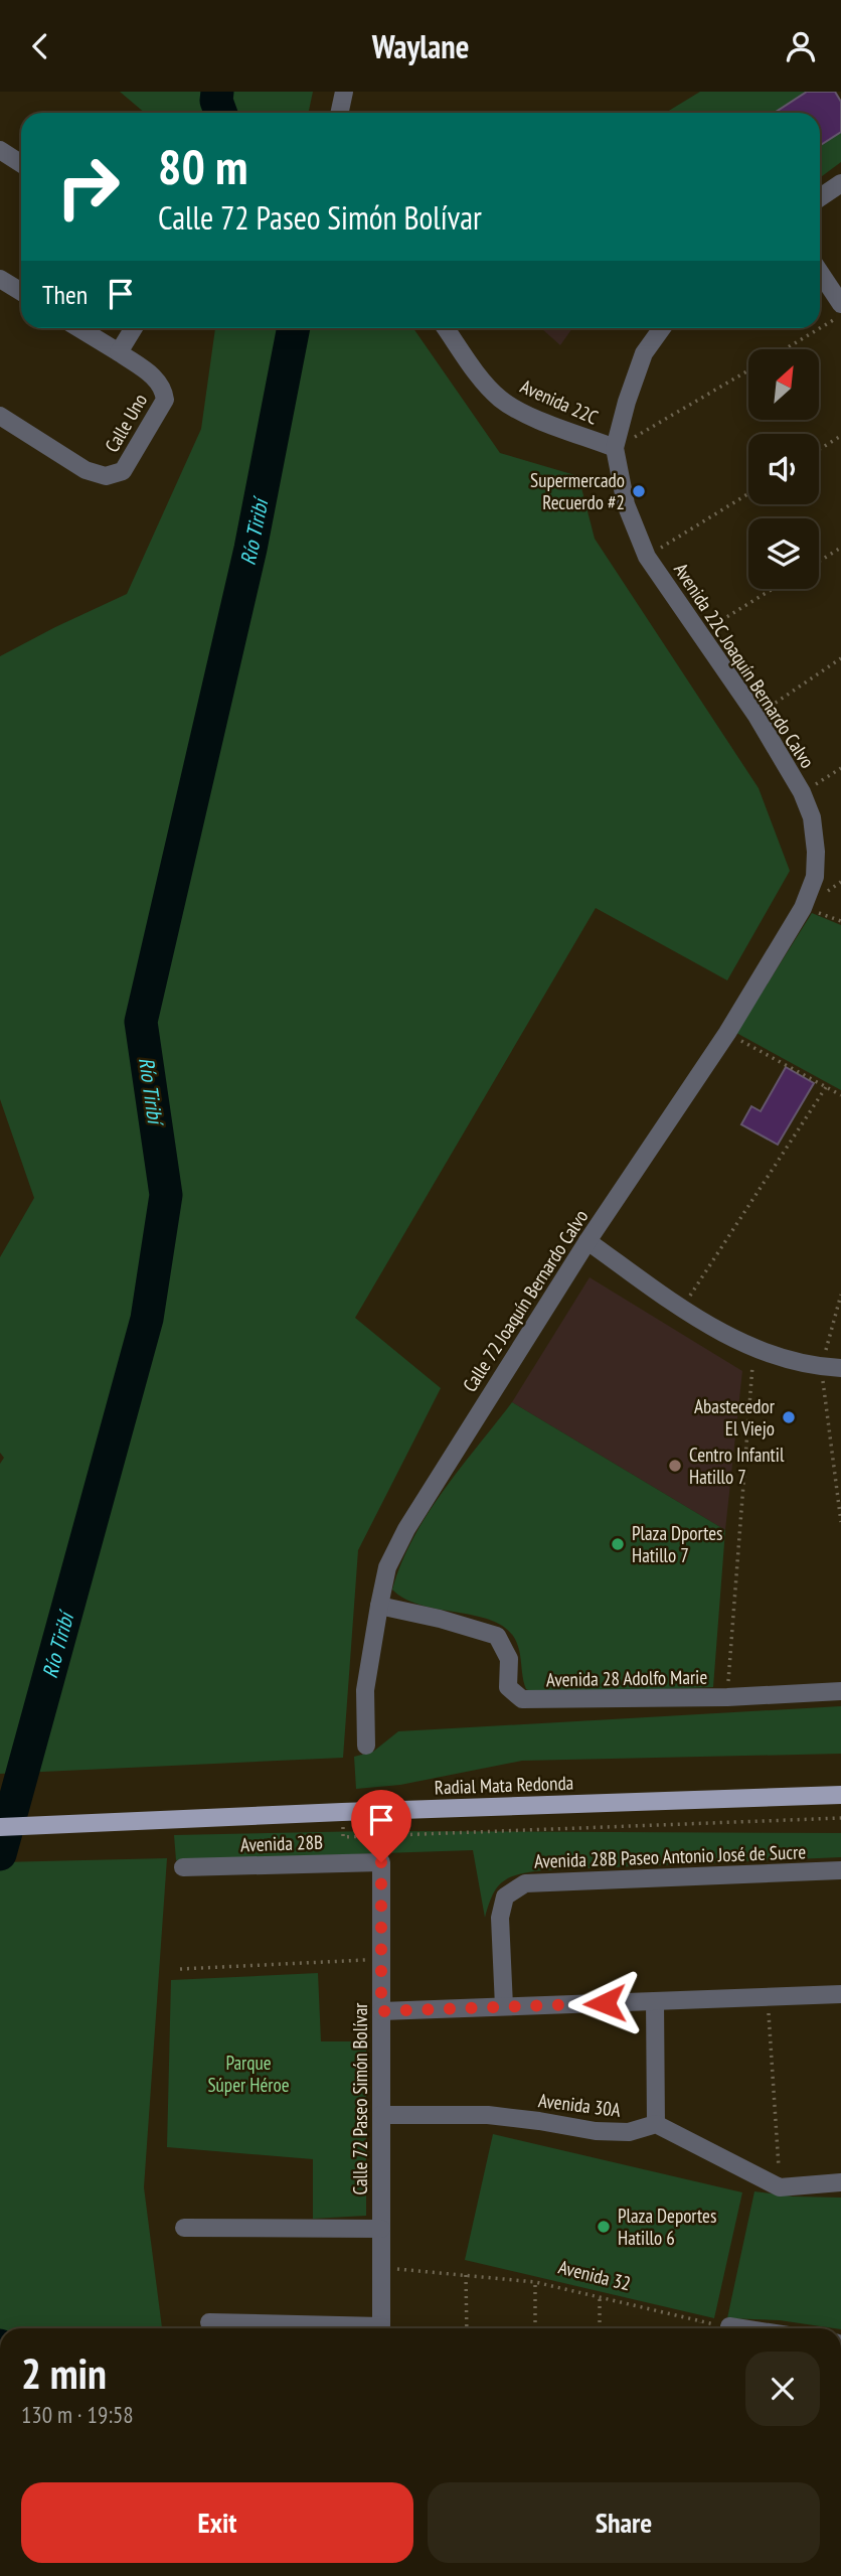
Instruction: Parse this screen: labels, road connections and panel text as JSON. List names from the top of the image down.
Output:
{
  "streets": {
    "main road": ["Radial Mata Redonda"],
    "street": [
      "Avenida 22C",
      "Calle Uno",
      "Avenida 22C Joaquín Bernardo Calvo",
      "Calle 72 Joaquín Bernardo Calvo",
      "Avenida 28 Adolfo Marie",
      "Avenida 28B",
      "Avenida 28B Paseo Antonio José de Sucre",
      "Calle 72 Paseo Simón Bolívar",
      "Avenida 30A"
    ],
    "path": ["Avenida 32"]
  },
  "crossings": [
    ["Avenida 22C", "Avenida 22C Joaquín Bernardo Calvo"],
    ["Avenida 22C Joaquín Bernardo Calvo", "Calle 72 Joaquín Bernardo Calvo"],
    ["Calle 72 Joaquín Bernardo Calvo", "Avenida 28 Adolfo Marie"],
    ["Avenida 28B", "Calle 72 Paseo Simón Bolívar"],
    ["Calle 72 Paseo Simón Bolívar", "Avenida 30A"],
    ["Calle 72 Paseo Simón Bolívar", "Avenida 32"]
  ],
  "water": ["Río Tiribí"],
  "parks": ["Parque Súper Héroe"],
  "places": [
    "Supermercado Recuerdo #2",
    "Abastecedor El Viejo",
    "Centro Infantil Hatillo 7",
    "Plaza Dportes Hatillo 7",
    "Plaza Deportes Hatillo 6"
  ],
  "north": "top right",
  "page": {
    "header": "Waylane",
    "turn": ["80 m", "Calle 72 Paseo Simón Bolívar"],
    "then": "Then",
    "heading": ["2 min", "130 m · 19:58"],
    "buttons": ["Exit", "Share"]
  }
}
